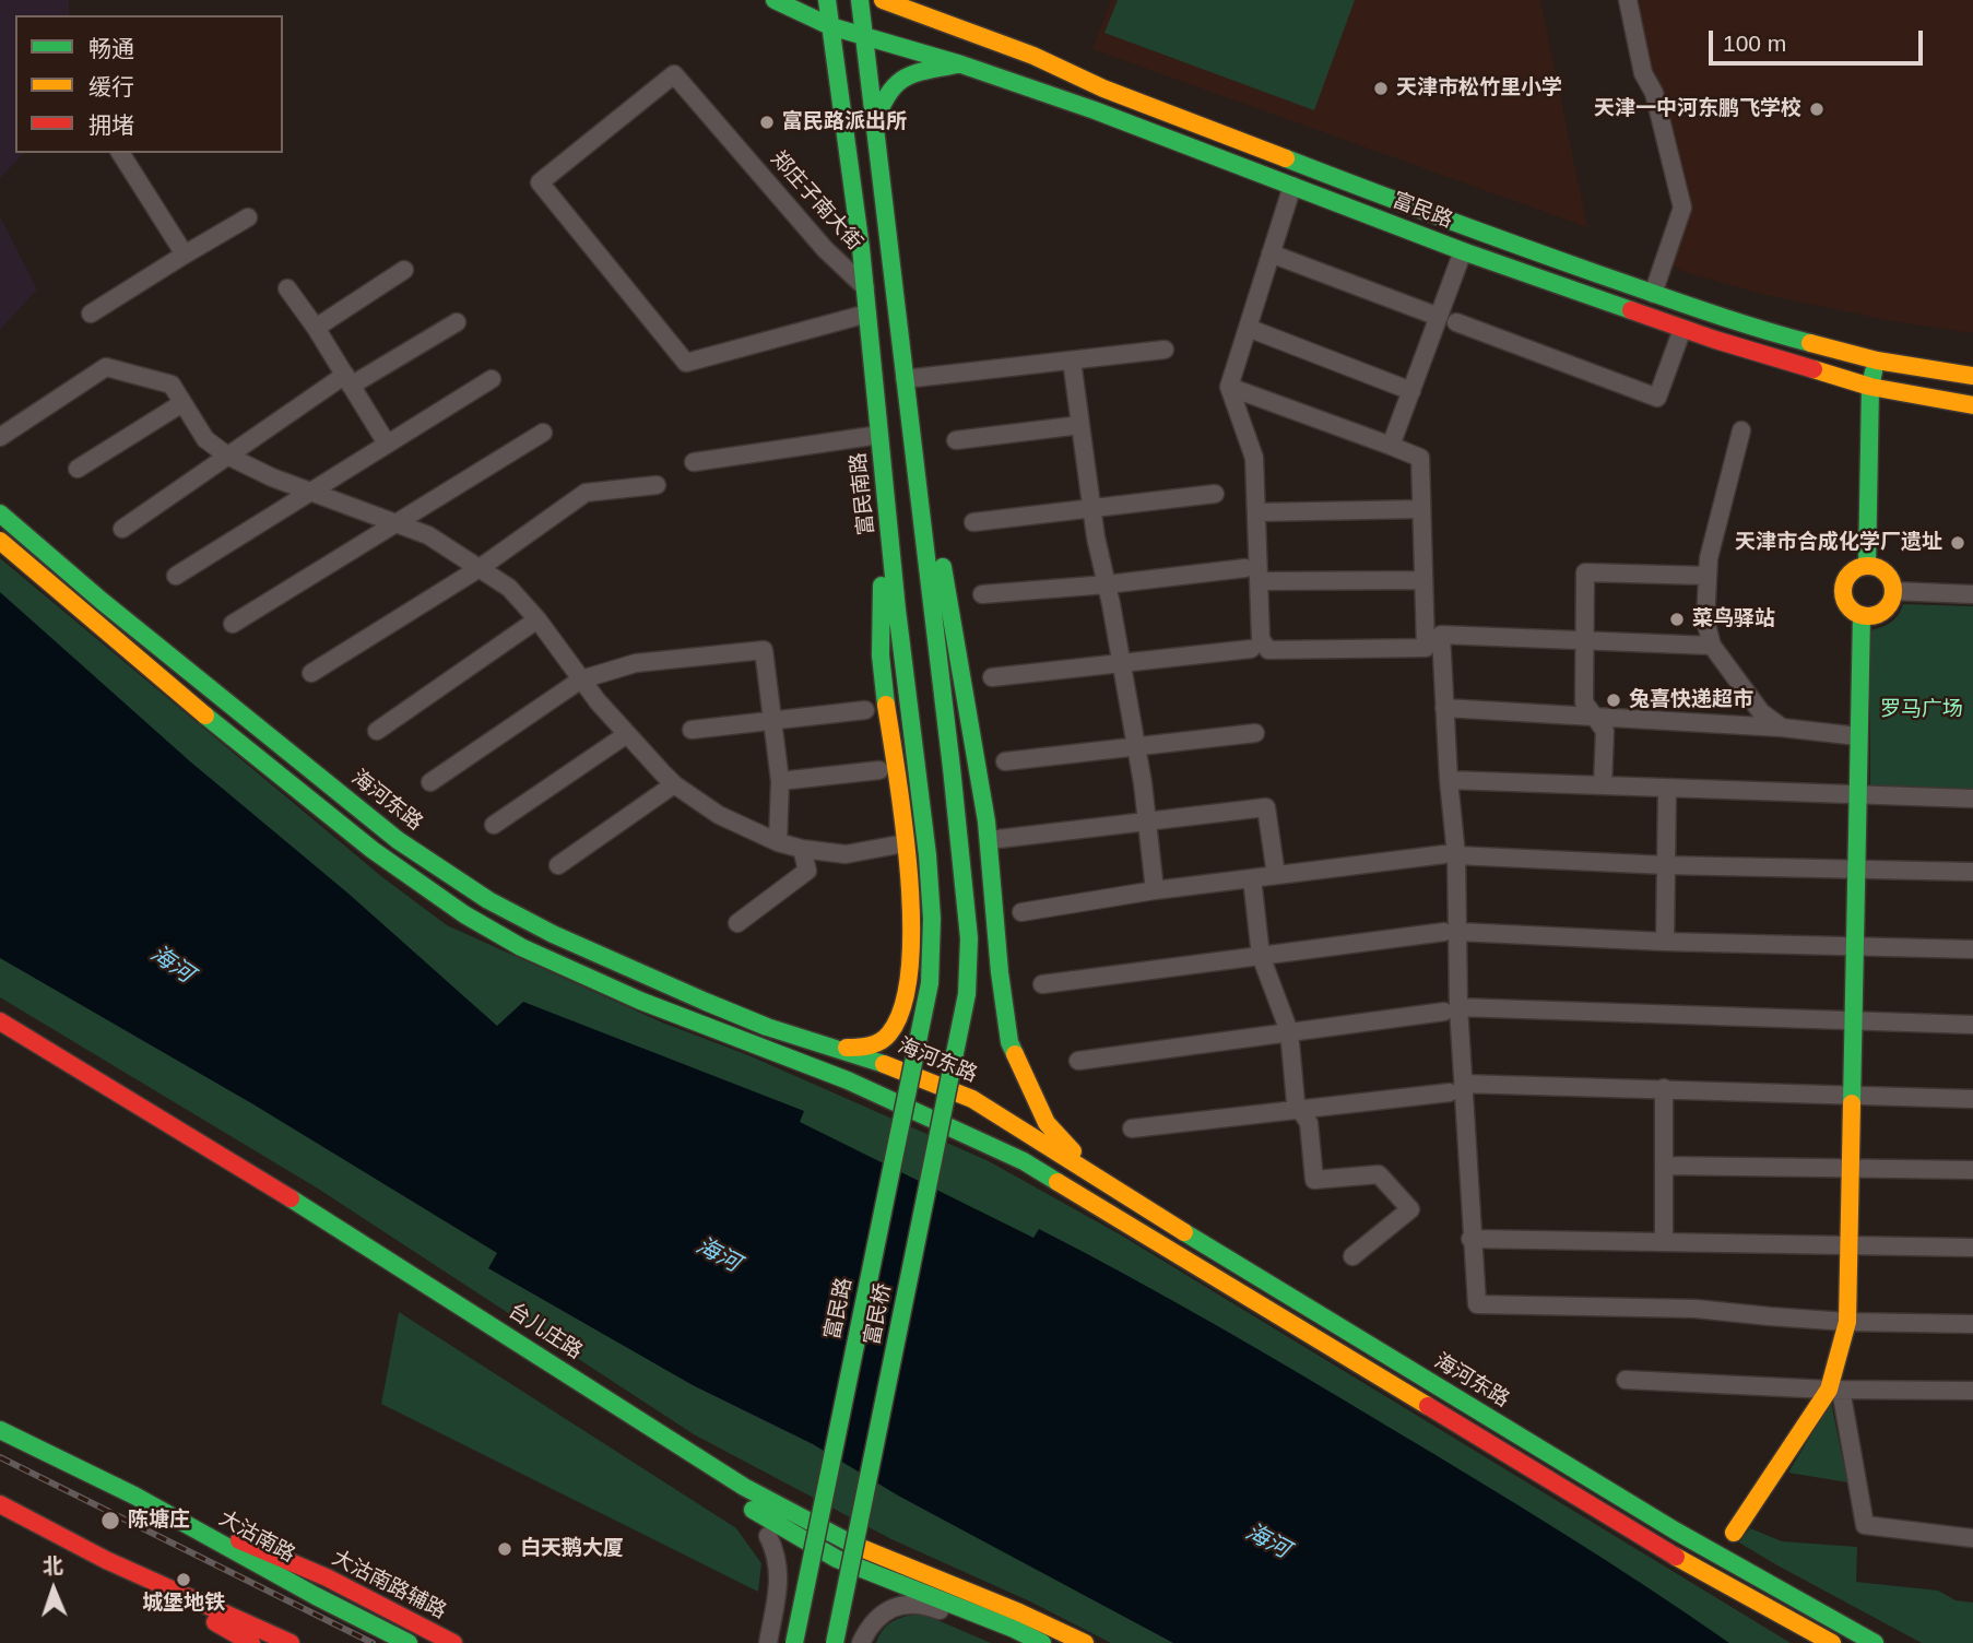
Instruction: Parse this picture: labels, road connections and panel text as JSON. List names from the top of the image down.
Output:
{
  "streets": {
    "main road": [
      "富民路",
      "富民南路",
      "海河东路",
      "富民桥",
      "台儿庄路",
      "大沽南路",
      "大沽南路辅路"
    ],
    "street": ["郑庄子南大街"]
  },
  "crossings": [
    ["郑庄子南大街", "富民南路"],
    ["富民路", "富民南路"],
    ["大沽南路", "大沽南路辅路"]
  ],
  "water": ["海河"],
  "parks": ["罗马广场"],
  "places": [
    "天津市松竹里小学",
    "天津一中河东鹏飞学校",
    "富民路派出所",
    "天津市合成化学厂遗址",
    "菜鸟驿站",
    "兔喜快递超市",
    "陈塘庄",
    "白天鹅大厦",
    "城堡地铁"
  ],
  "legend": ["畅通", "缓行", "拥堵"],
  "scale_bar": "100 m",
  "north": "top"
}
